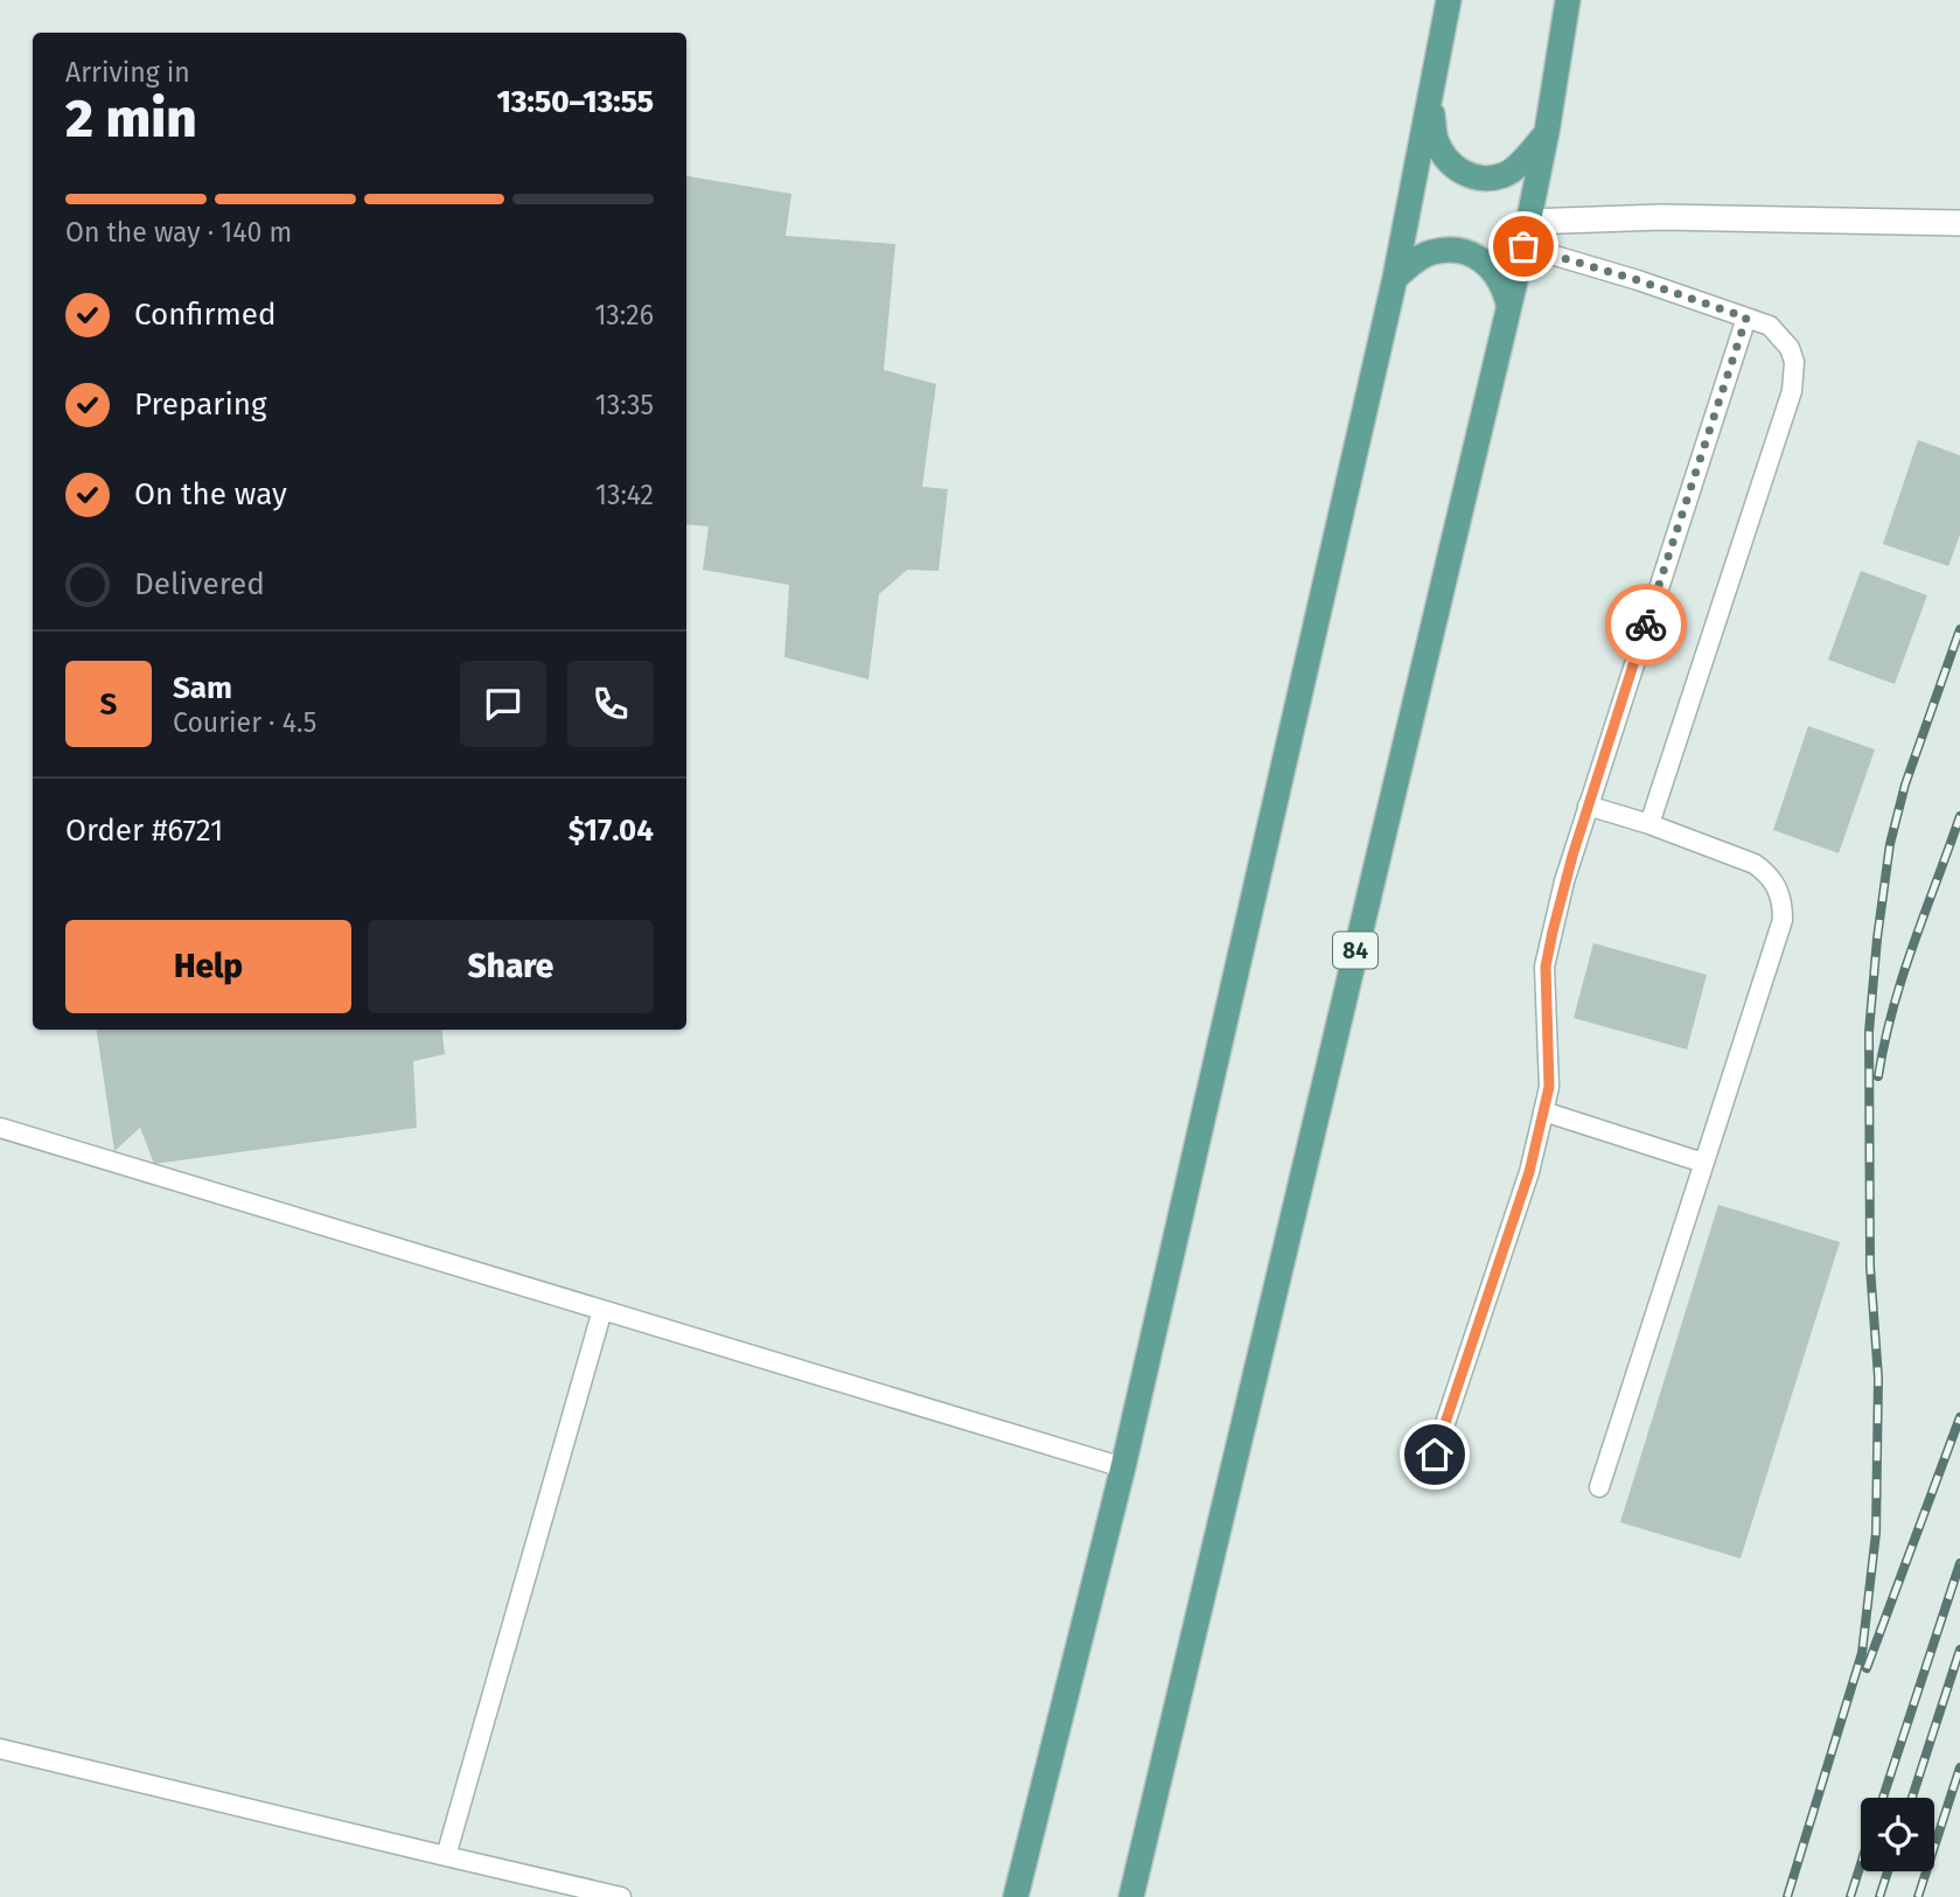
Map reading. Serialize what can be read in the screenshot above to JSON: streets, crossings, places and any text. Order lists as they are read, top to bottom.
{
  "streets": {
    "main road": ["84"]
  },
  "page": {
    "heading": ["2 min", "Arriving in", "13:50–13:55"],
    "panel": [
      "Sam",
      "Courier · 4.5",
      "Order #6721",
      "$17.04"
    ],
    "bar": "On the way · 140 m",
    "list": [
      ["Confirmed", "13:26"],
      ["Preparing", "13:35"],
      ["On the way", "13:42"],
      "Delivered"
    ],
    "round": "S",
    "buttons": ["Help", "Share"]
  }
}
